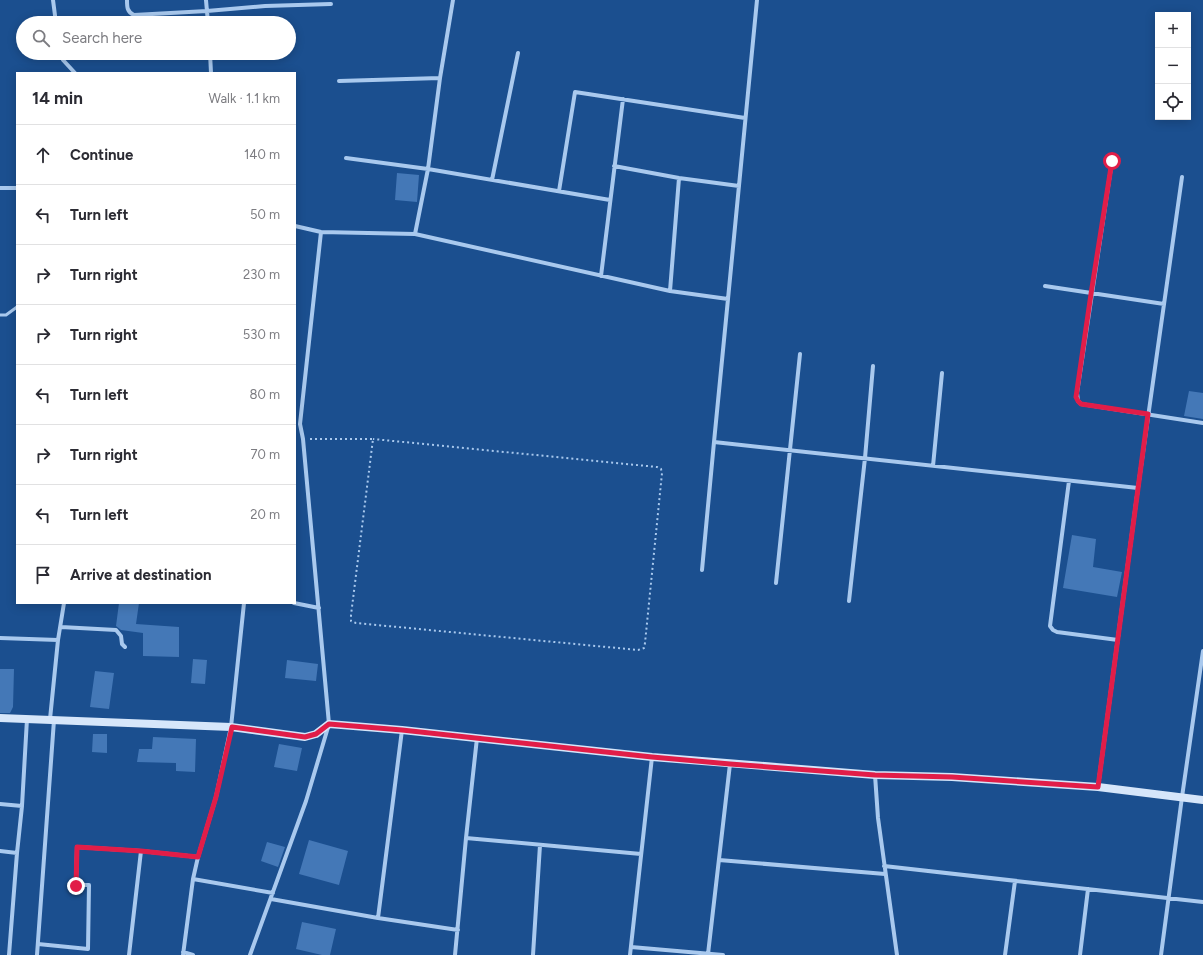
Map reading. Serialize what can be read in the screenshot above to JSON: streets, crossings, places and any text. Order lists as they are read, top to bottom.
{
  "page": {
    "map_buttons": ["+", "−"],
    "search": "Search here",
    "heading": ["14 min", "Walk · 1.1 km"],
    "list": [
      ["Continue", "140 m"],
      ["Turn left", "50 m"],
      ["Turn right", "230 m"],
      ["Turn right", "530 m"],
      ["Turn left", "80 m"],
      ["Turn right", "70 m"],
      ["Turn left", "20 m"],
      "Arrive at destination"
    ]
  }
}
